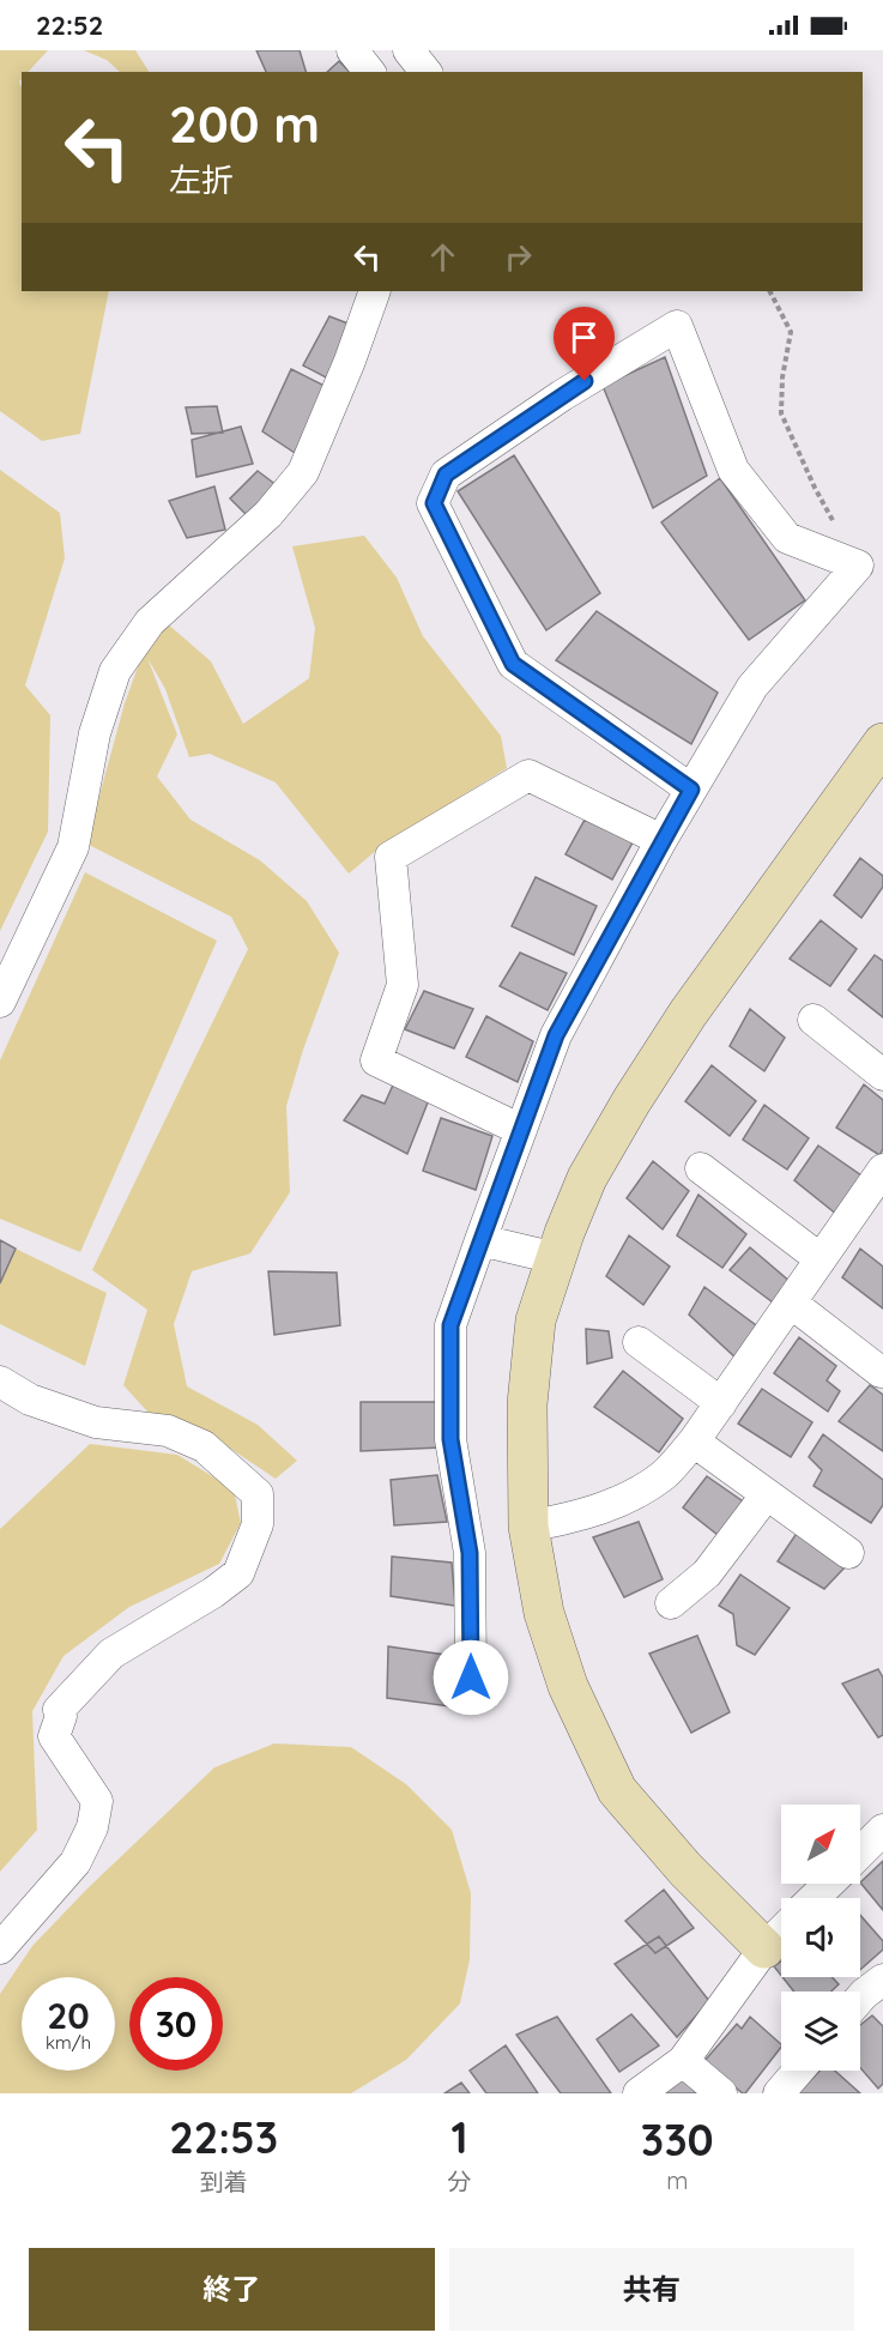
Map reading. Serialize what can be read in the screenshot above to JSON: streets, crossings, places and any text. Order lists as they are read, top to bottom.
{
  "north": "top right",
  "page": {
    "status": "22:52",
    "turn": ["200 m", "左折"],
    "speed": "20 km/h",
    "limit": "30",
    "eta": [
      "22:53",
      "到着",
      "1",
      "分",
      "330",
      "m"
    ],
    "buttons": ["終了", "共有"]
  }
}
